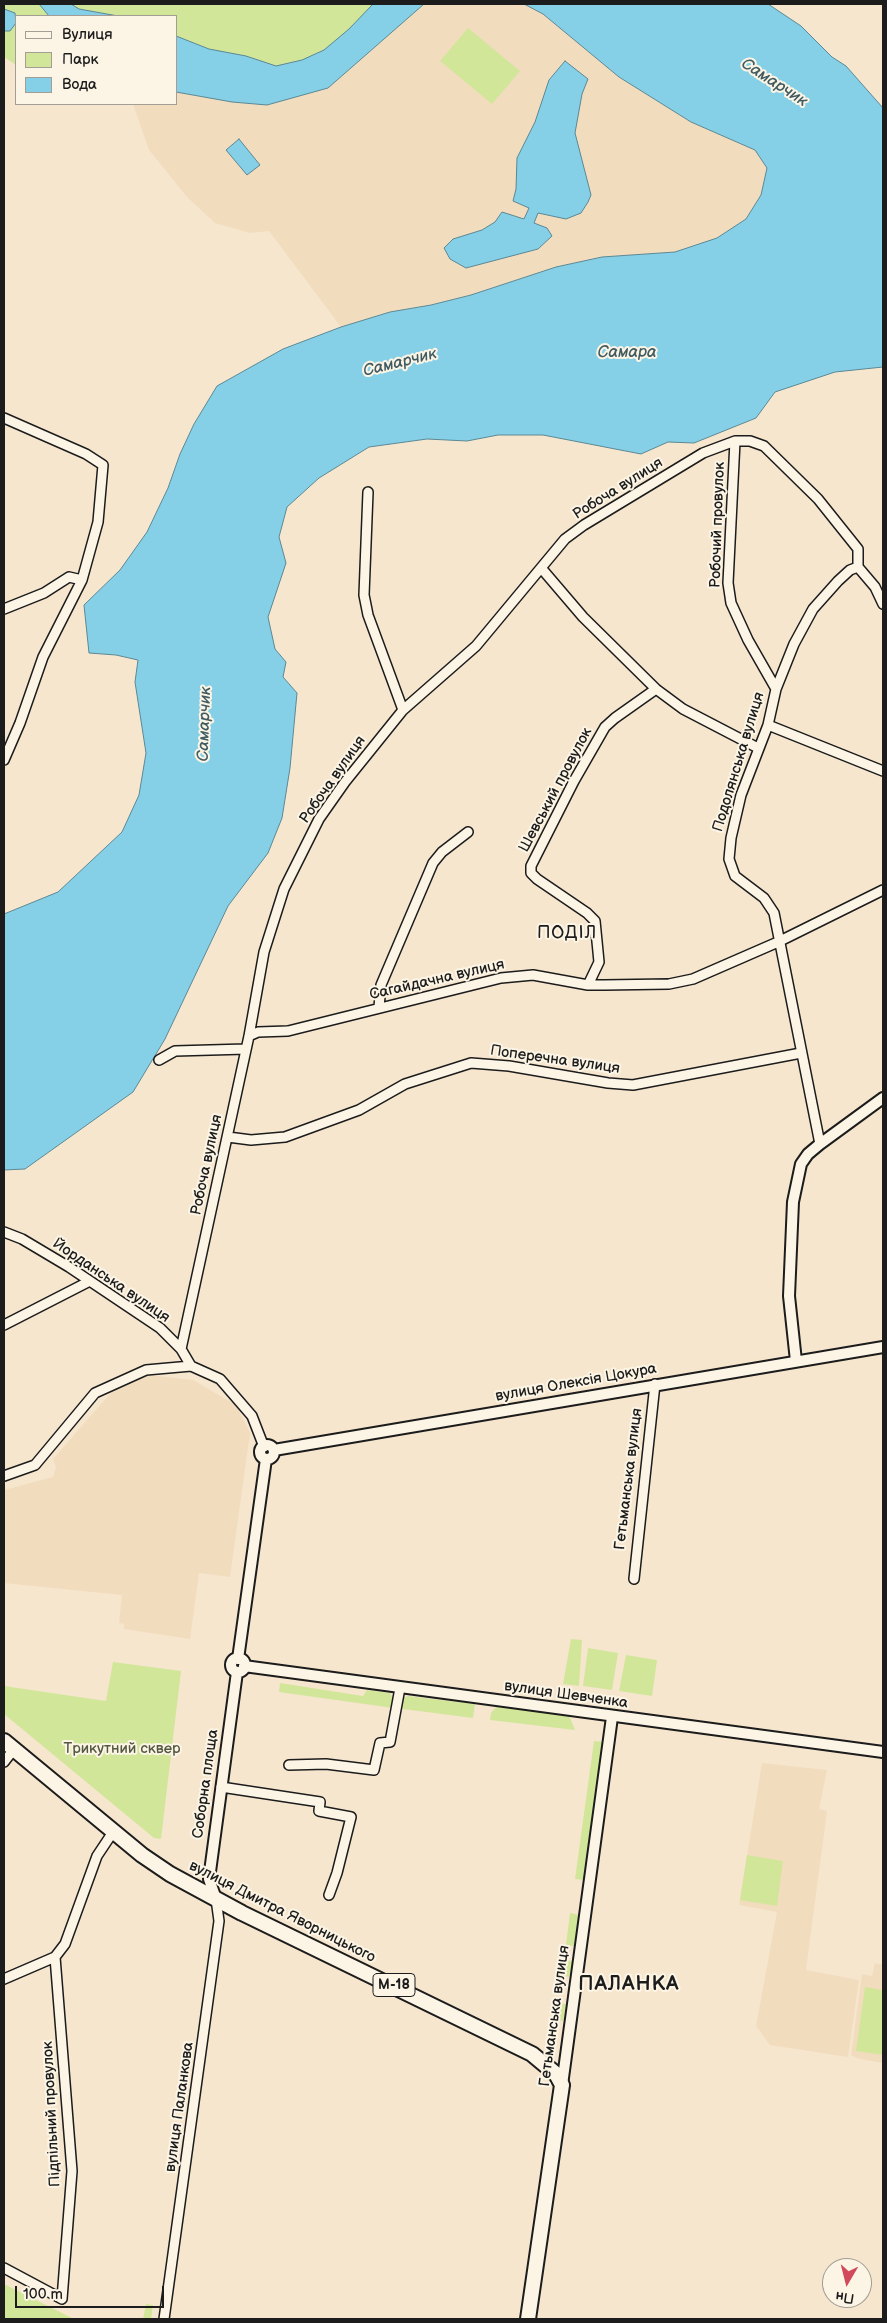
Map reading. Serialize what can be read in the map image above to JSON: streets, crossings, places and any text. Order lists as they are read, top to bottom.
{
  "streets": {
    "highway": ["Гетьманська вулиця", "вулиця Дмитра Яворницького", "М-18"],
    "street": [
      "Робоча вулиця",
      "Робочий провулок",
      "Подолянська вулиця",
      "Шевський провулок",
      "Сагайдачна вулиця",
      "Поперечна вулиця",
      "Йорданська вулиця",
      "вулиця Олексія Цокура",
      "вулиця Шевченка",
      "Соборна площа",
      "вулиця Паланкова",
      "Підпільний провулок"
    ]
  },
  "crossings": [
    ["Робоча вулиця", "Робочий провулок"],
    ["Робоча вулиця", "Сагайдачна вулиця"],
    ["Робоча вулиця", "Поперечна вулиця"],
    ["Робоча вулиця", "Йорданська вулиця"],
    ["Робочий провулок", "Подолянська вулиця"],
    ["Подолянська вулиця", "Сагайдачна вулиця"],
    ["Подолянська вулиця", "Поперечна вулиця"],
    ["Шевський провулок", "Сагайдачна вулиця"],
    ["вулиця Олексія Цокура", "Гетьманська вулиця"],
    ["вулиця Олексія Цокура", "Соборна площа"],
    ["Гетьманська вулиця", "вулиця Шевченка"],
    ["Гетьманська вулиця", "вулиця Дмитра Яворницького"],
    ["вулиця Шевченка", "Соборна площа"],
    ["Соборна площа", "вулиця Дмитра Яворницького"],
    ["Соборна площа", "вулиця Паланкова"],
    ["вулиця Дмитра Яворницького", "вулиця Паланкова"]
  ],
  "districts": ["ПОДІЛ", "ПАЛАНКА"],
  "water": ["Самарчик", "Самара"],
  "parks": ["Трикутний сквер"],
  "legend": ["Вулиця", "Парк", "Вода"],
  "scale_bar": "100 m",
  "north": "bottom"
}
